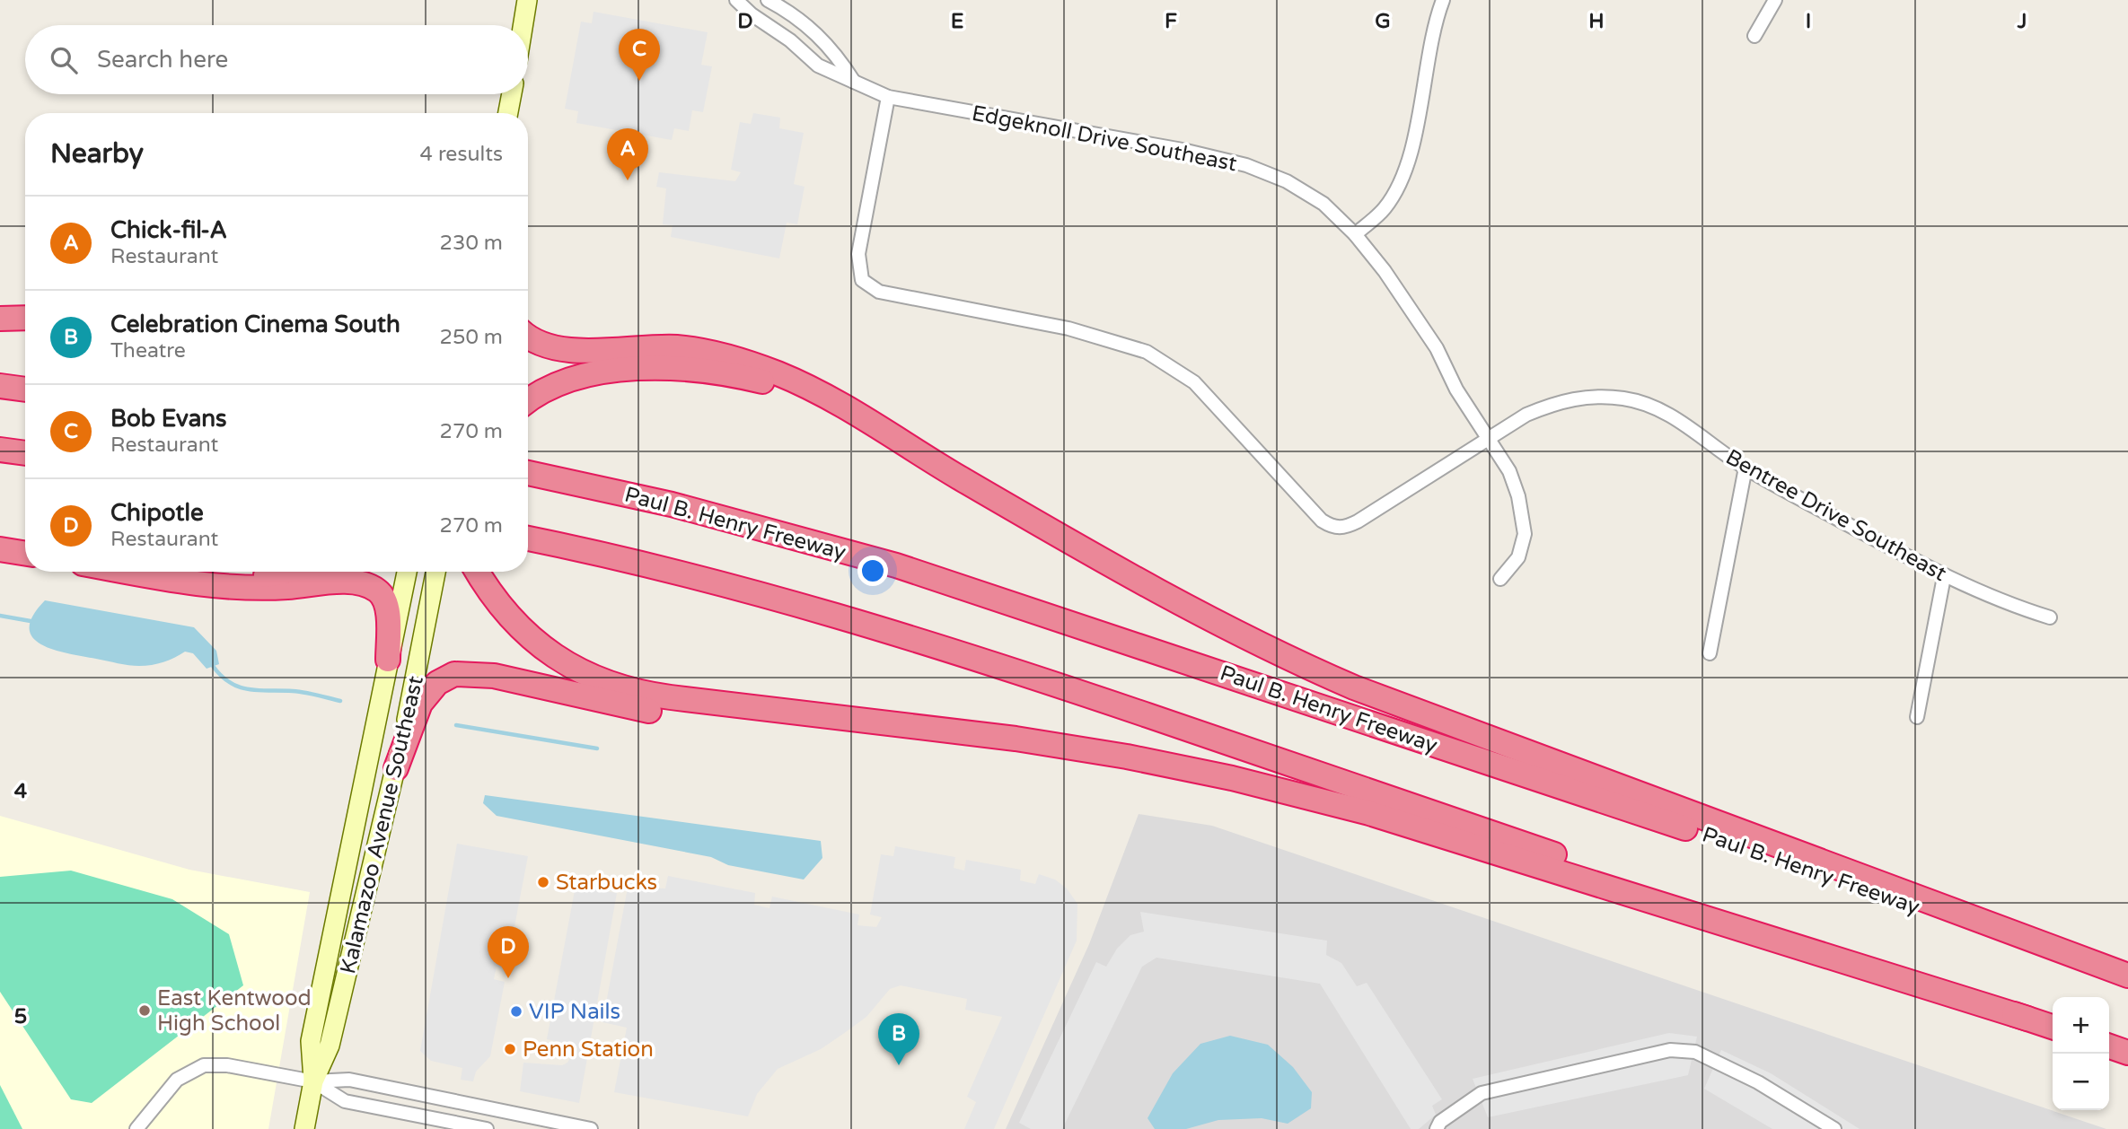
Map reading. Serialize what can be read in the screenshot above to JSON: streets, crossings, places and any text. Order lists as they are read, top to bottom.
{
  "streets": {
    "highway": ["Paul B. Henry Freeway"],
    "main road": ["Kalamazoo Avenue Southeast"],
    "street": ["Edgeknoll Drive Southeast", "Bentree Drive Southeast"]
  },
  "crossings": [
    ["Edgeknoll Drive Southeast", "Bentree Drive Southeast"]
  ],
  "places": [
    "Starbucks",
    "East Kentwood High School",
    "VIP Nails",
    "Penn Station"
  ],
  "page": {
    "search": "Search here",
    "pins": [
      "C",
      "A",
      "D",
      "B"
    ],
    "heading": ["Nearby", "4 results"],
    "list": [
      {
        "mark": "A",
        "name": "Chick-fil-A",
        "note": "Restaurant",
        "value": "230 m"
      },
      {
        "mark": "B",
        "name": "Celebration Cinema South",
        "note": "Theatre",
        "value": "250 m"
      },
      {
        "mark": "C",
        "name": "Bob Evans",
        "note": "Restaurant",
        "value": "270 m"
      },
      {
        "mark": "D",
        "name": "Chipotle",
        "note": "Restaurant",
        "value": "270 m"
      }
    ],
    "map_buttons": ["+", "−"]
  },
  "grid": {
    "columns": [
      "D",
      "E",
      "F",
      "G",
      "H",
      "I",
      "J"
    ],
    "rows": ["4", "5"]
  }
}
